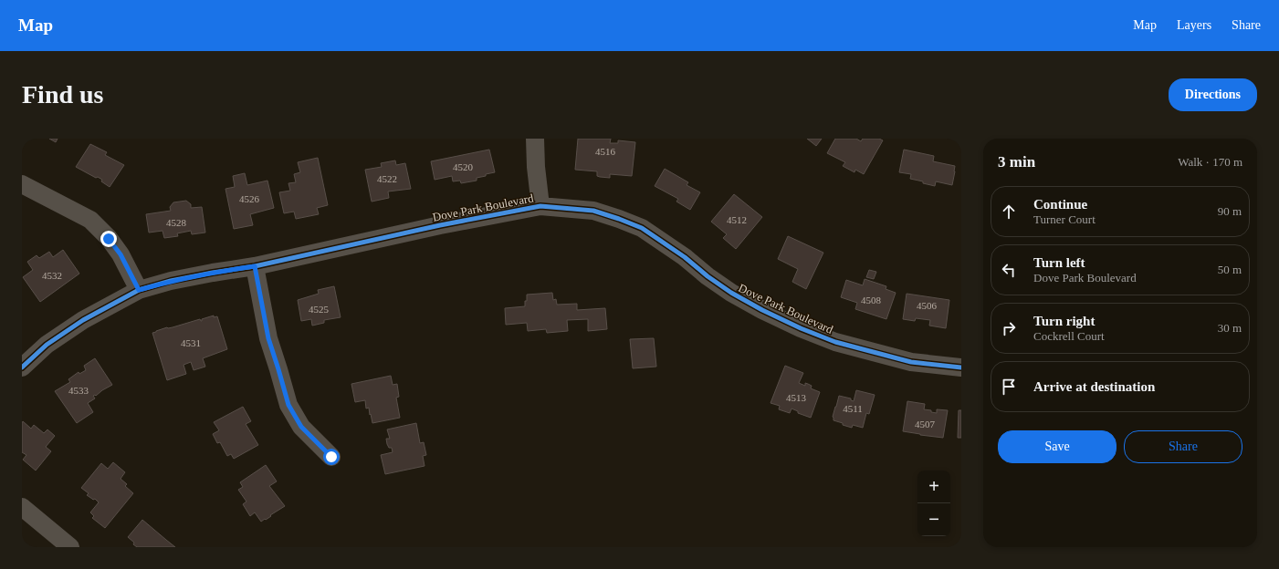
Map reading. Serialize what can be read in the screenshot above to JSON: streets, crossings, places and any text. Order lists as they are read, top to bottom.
{
  "streets": {
    "street": ["Dove Park Boulevard"]
  },
  "house_numbers": [
    "4516",
    "4520",
    "4522",
    "4526",
    "4512",
    "4528",
    "4532",
    "4508",
    "4506",
    "4525",
    "4531",
    "4533",
    "4513",
    "4511",
    "4507"
  ],
  "page": {
    "header": "Map",
    "nav": ["Map", "Layers", "Share"],
    "buttons": [
      "Directions",
      ["Save", "Share"]
    ],
    "title": "Find us",
    "heading": ["3 min", "Walk · 170 m"],
    "list": [
      ["Continue", "Turner Court", "90 m"],
      ["Turn left", "Dove Park Boulevard", "50 m"],
      ["Turn right", "Cockrell Court", "30 m"],
      "Arrive at destination"
    ],
    "map_buttons": ["+", "−"]
  }
}
